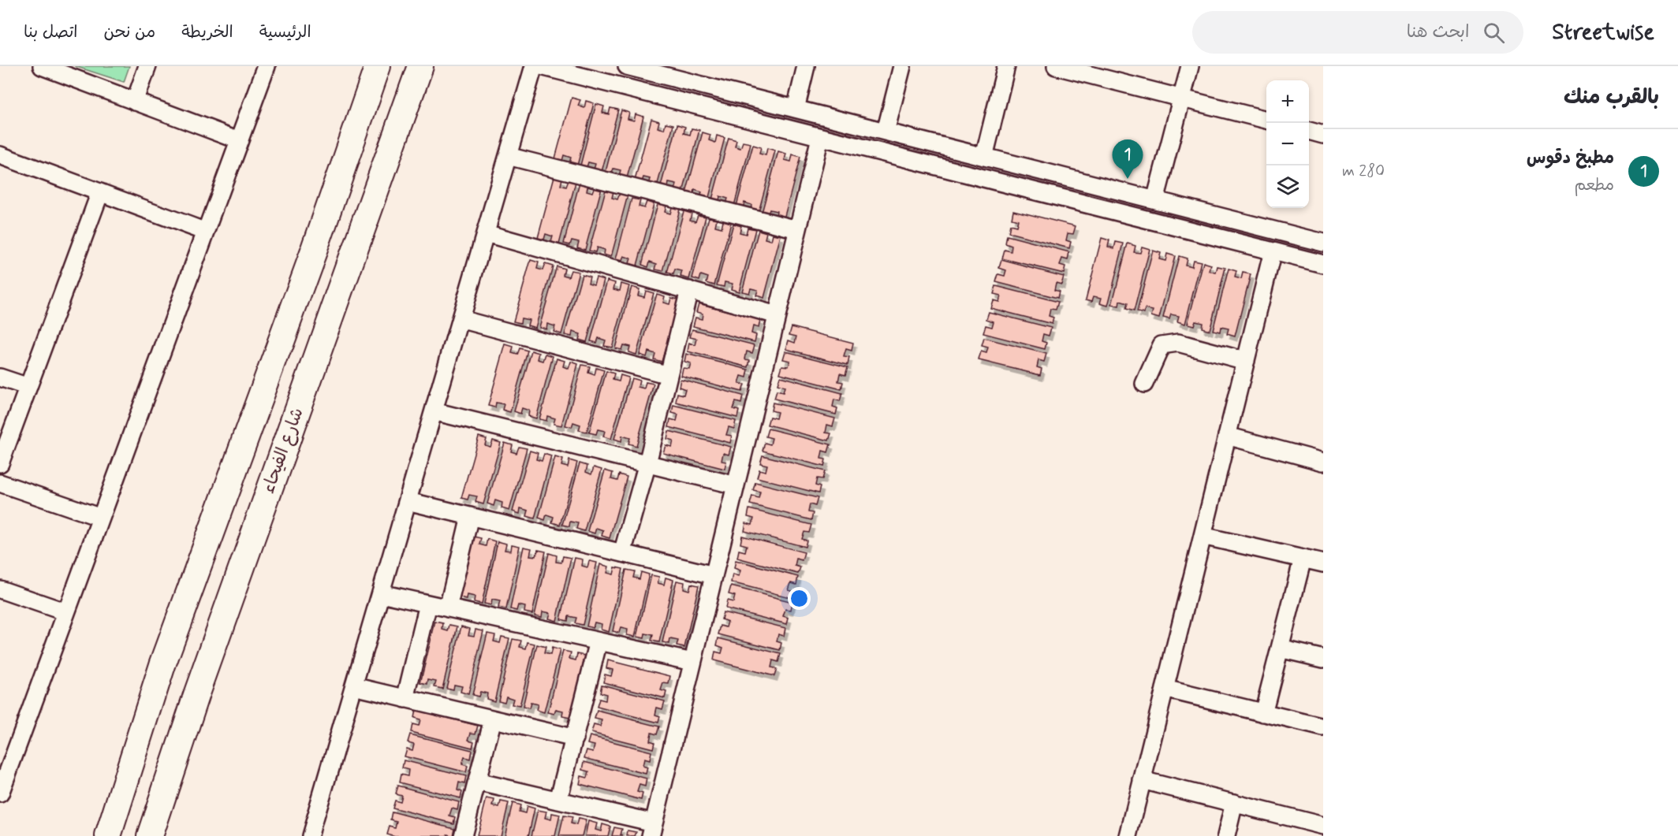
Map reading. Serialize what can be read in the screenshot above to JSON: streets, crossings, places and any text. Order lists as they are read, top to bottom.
{
  "streets": {
    "highway": ["شارع الفيحاء"]
  },
  "page": {
    "header": "Streetwise",
    "search": "ابحث هنا",
    "nav": [
      "الرئيسية",
      "الخريطة",
      "من نحن",
      "اتصل بنا"
    ],
    "heading": "بالقرب منك",
    "map_buttons": ["+", "−"],
    "list": [
      {
        "mark": "1",
        "name": "مطبخ دقوس",
        "note": "مطعم",
        "value": "280 m"
      }
    ],
    "pins": "1"
  }
}
